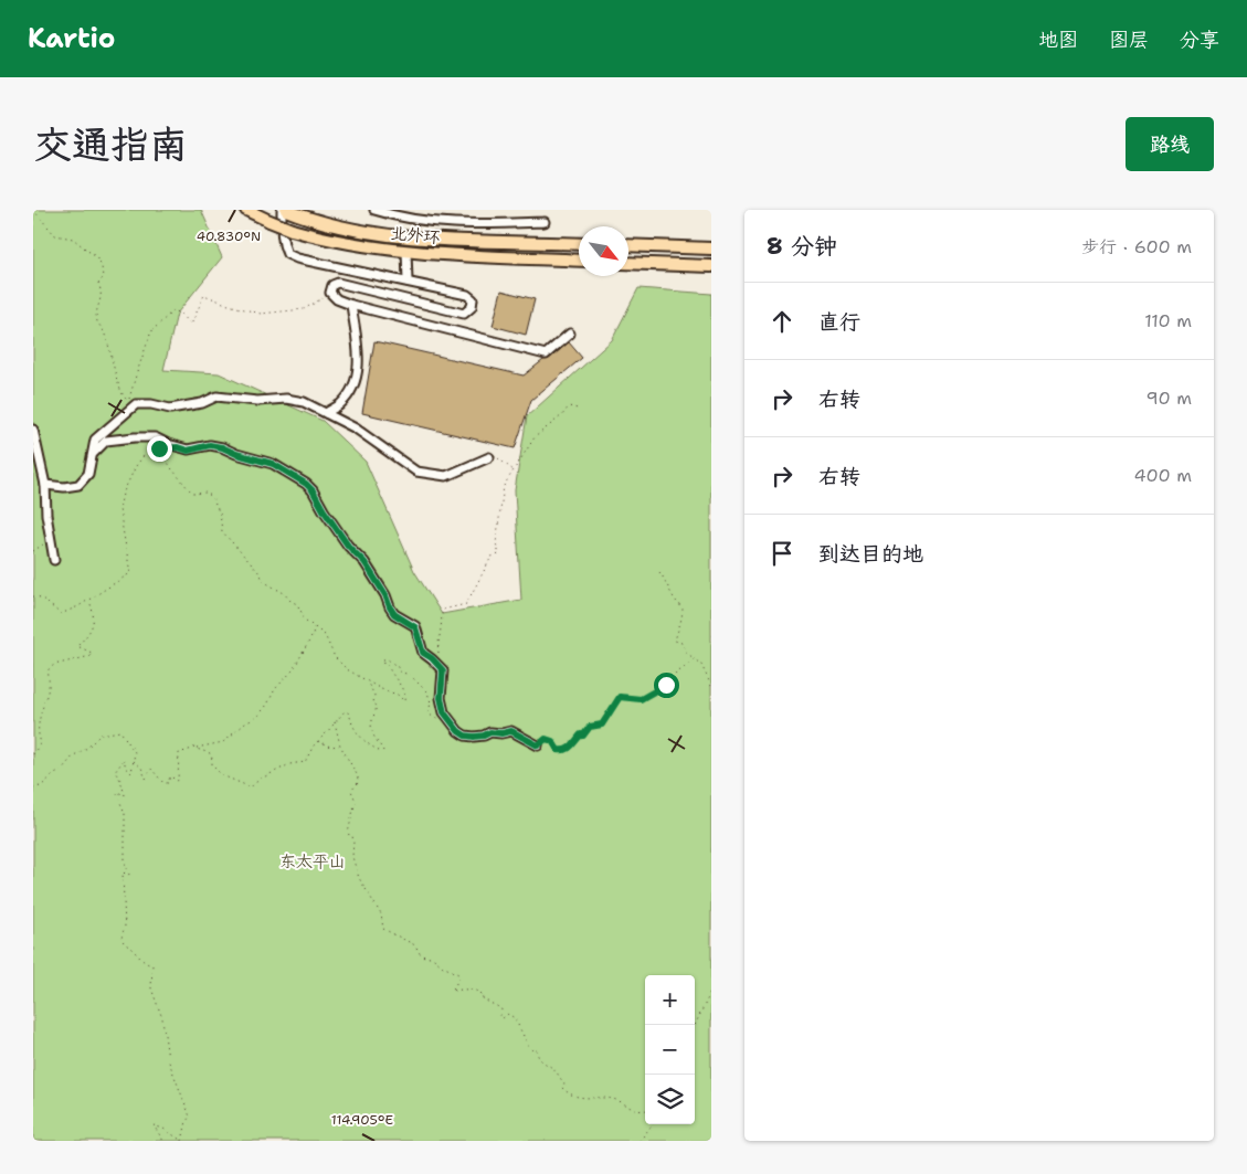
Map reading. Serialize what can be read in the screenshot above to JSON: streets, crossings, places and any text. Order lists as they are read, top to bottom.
{
  "streets": {
    "highway": ["北外环"]
  },
  "parks": ["东太平山"],
  "north": "bottom right",
  "page": {
    "header": "Kartio",
    "nav": ["地图", "图层", "分享"],
    "buttons": "路线",
    "title": "交通指南",
    "heading": ["8 分钟", "步行 · 600 m"],
    "list": [
      ["直行", "110 m"],
      ["右转", "90 m"],
      ["右转", "400 m"],
      "到达目的地"
    ],
    "map_buttons": ["+", "−"]
  },
  "coordinates": ["40.830°N", "114.905°E"]
}
